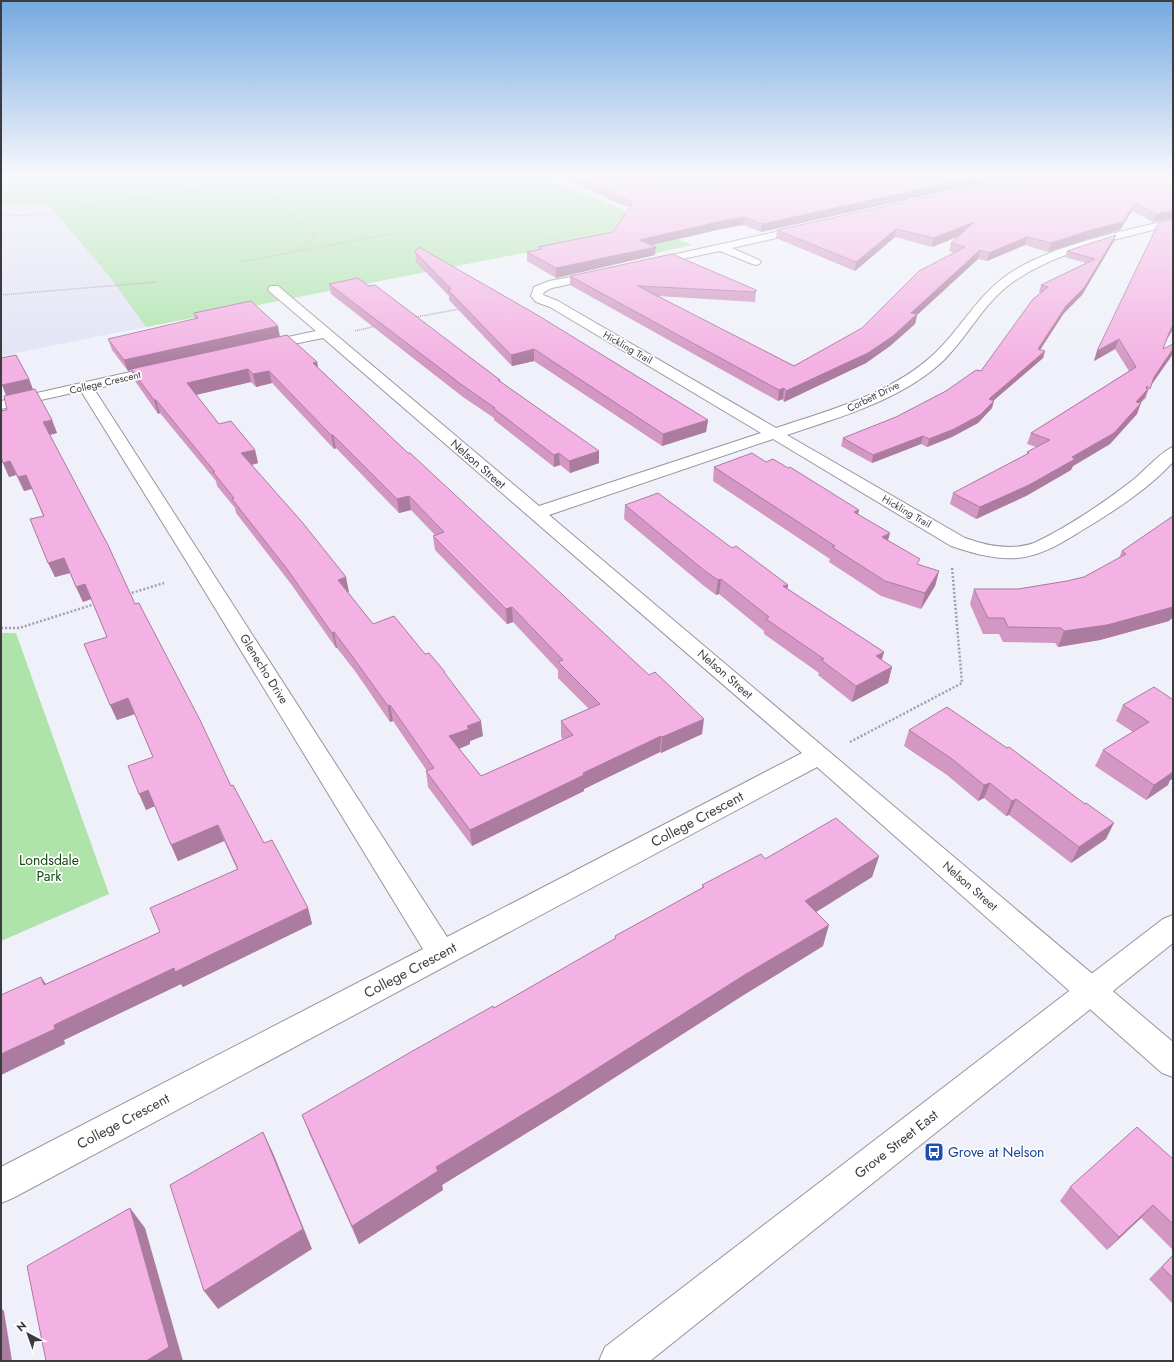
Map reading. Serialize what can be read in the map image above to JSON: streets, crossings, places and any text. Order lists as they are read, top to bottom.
{
  "streets": {
    "street": [
      "Hickling Trail",
      "College Crescent",
      "Corbett Drive",
      "Nelson Street",
      "Glenecho Drive",
      "Grove Street East"
    ]
  },
  "crossings": [
    ["Hickling Trail", "Corbett Drive"],
    ["College Crescent", "Nelson Street"],
    ["College Crescent", "Glenecho Drive"],
    ["Corbett Drive", "Nelson Street"],
    ["Nelson Street", "Grove Street East"]
  ],
  "parks": ["Londsdale Park"],
  "places": {
    "bus stop": ["Grove at Nelson"]
  },
  "north": "top left"
}
